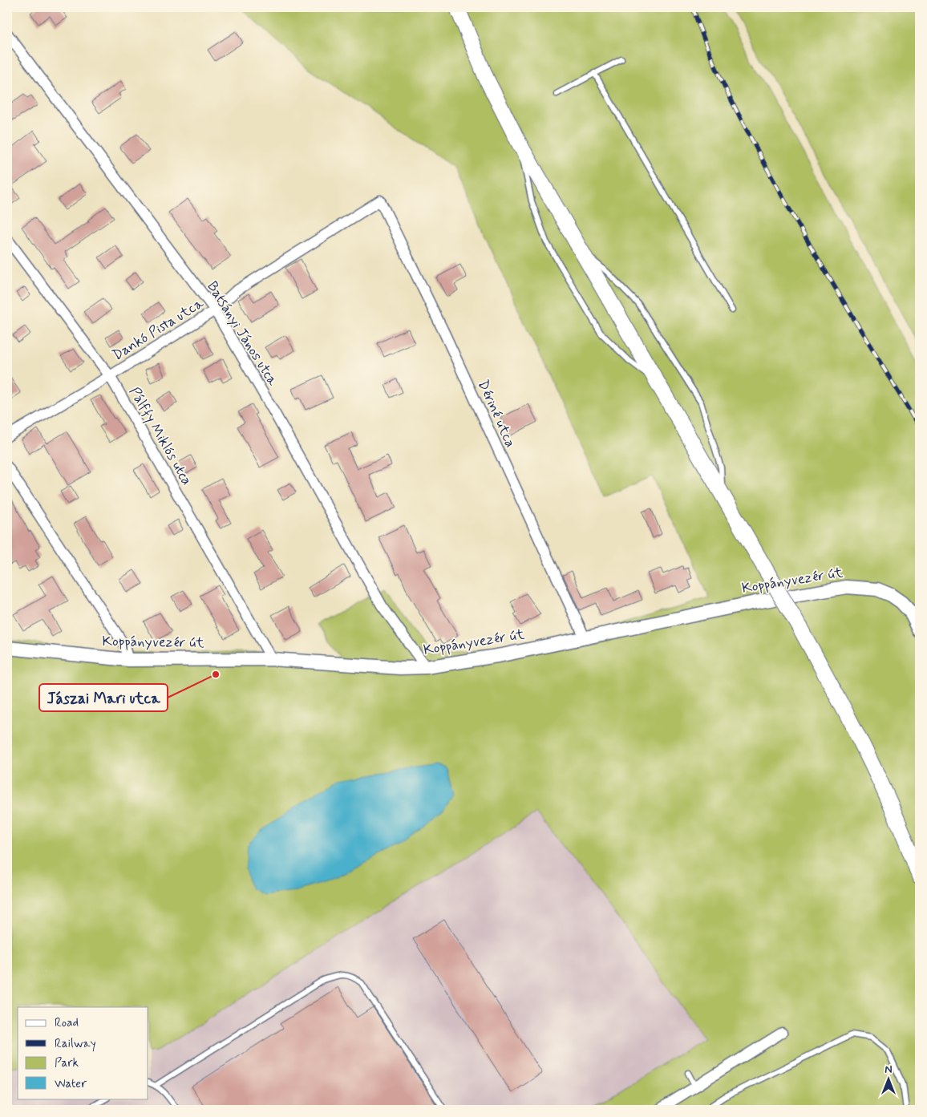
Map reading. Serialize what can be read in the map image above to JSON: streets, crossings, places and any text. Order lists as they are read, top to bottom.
{
  "streets": {
    "street": [
      "Dankó Pista utca",
      "Batsányi János utca",
      "Dériné utca",
      "Pálffy Miklós utca",
      "Koppányvezér út"
    ]
  },
  "crossings": [
    ["Dankó Pista utca", "Batsányi János utca"],
    ["Dankó Pista utca", "Dériné utca"],
    ["Dankó Pista utca", "Pálffy Miklós utca"],
    ["Batsányi János utca", "Koppányvezér út"],
    ["Dériné utca", "Koppányvezér út"],
    ["Pálffy Miklós utca", "Koppányvezér út"]
  ],
  "places": ["Jászai Mari utca"],
  "legend": [
    "Road",
    "Railway",
    "Park",
    "Water"
  ],
  "north": "top"
}
